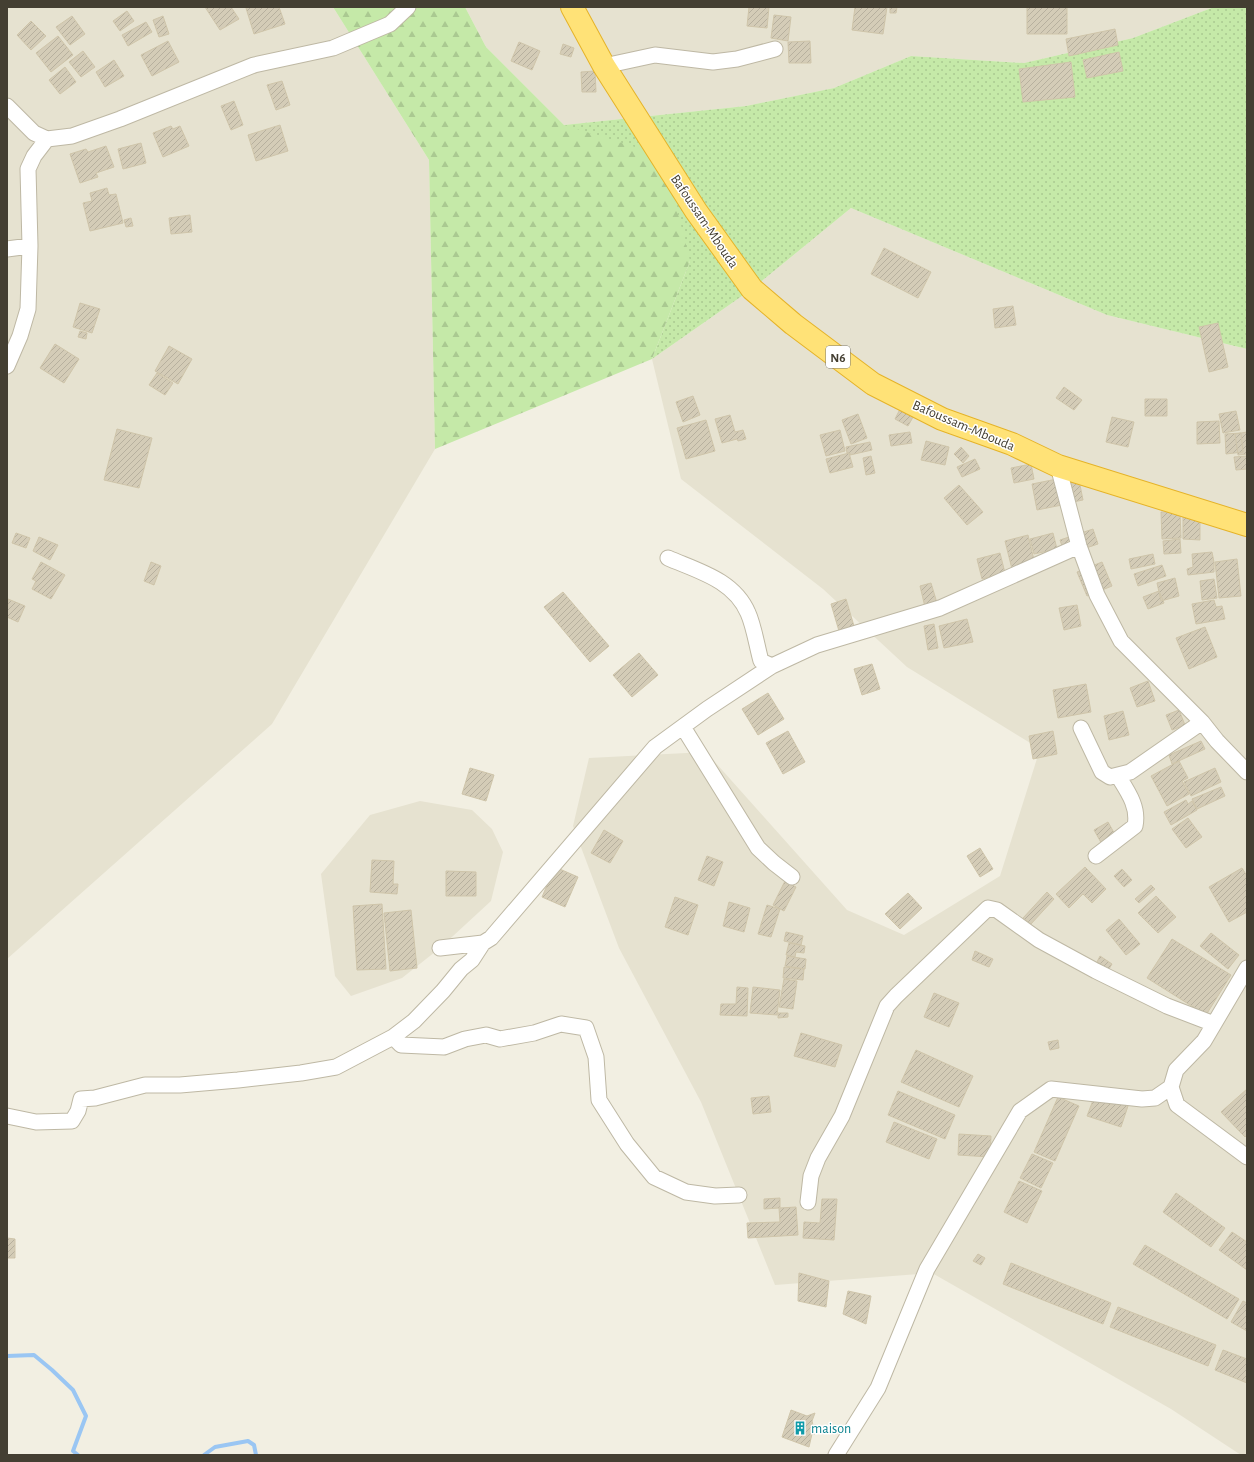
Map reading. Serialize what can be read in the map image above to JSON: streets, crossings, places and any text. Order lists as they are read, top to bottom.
{
  "streets": {
    "highway": ["Bafoussam-Mbouda", "N6"]
  },
  "places": {
    "building": ["maison"]
  }
}
